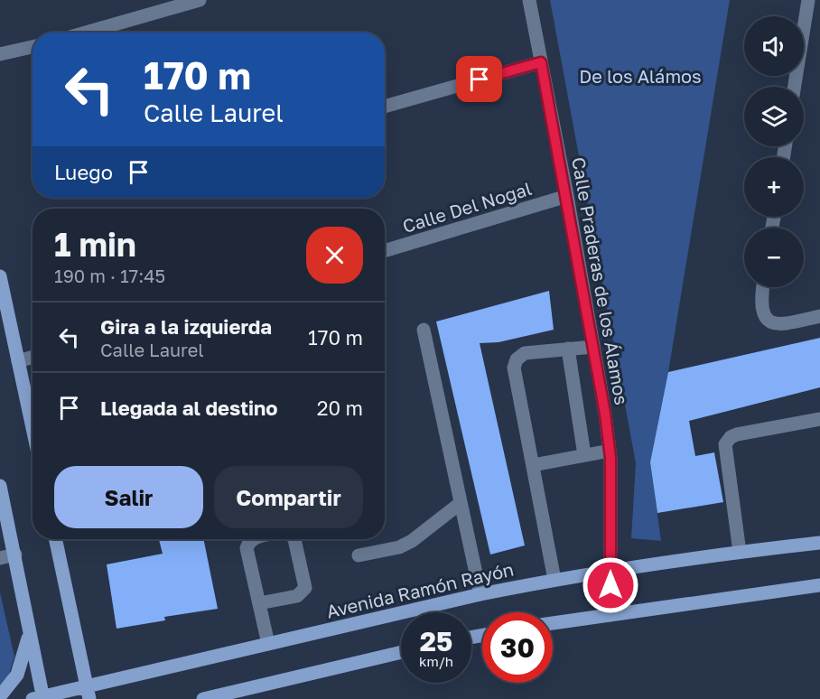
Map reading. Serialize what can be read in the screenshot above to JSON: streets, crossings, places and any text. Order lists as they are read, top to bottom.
{
  "streets": {
    "main road": ["Avenida Ramón Rayón"],
    "street": ["Calle Del Nogal", "Calle Praderas de los Álamos"]
  },
  "crossings": [
    ["Calle Del Nogal", "Calle Praderas de los Álamos"],
    ["Calle Praderas de los Álamos", "Avenida Ramón Rayón"]
  ],
  "parks": ["De los Alámos"],
  "page": {
    "map_buttons": ["+", "−"],
    "turn": ["170 m", "Calle Laurel"],
    "then": "Luego",
    "heading": ["1 min", "190 m · 17:45"],
    "list": [
      {
        "name": "Gira a la izquierda",
        "note": "Calle Laurel",
        "value": "170 m"
      },
      {
        "name": "Llegada al destino",
        "value": "20 m"
      }
    ],
    "buttons": ["Salir", "Compartir"],
    "speed": "25 km/h",
    "limit": "30"
  }
}
